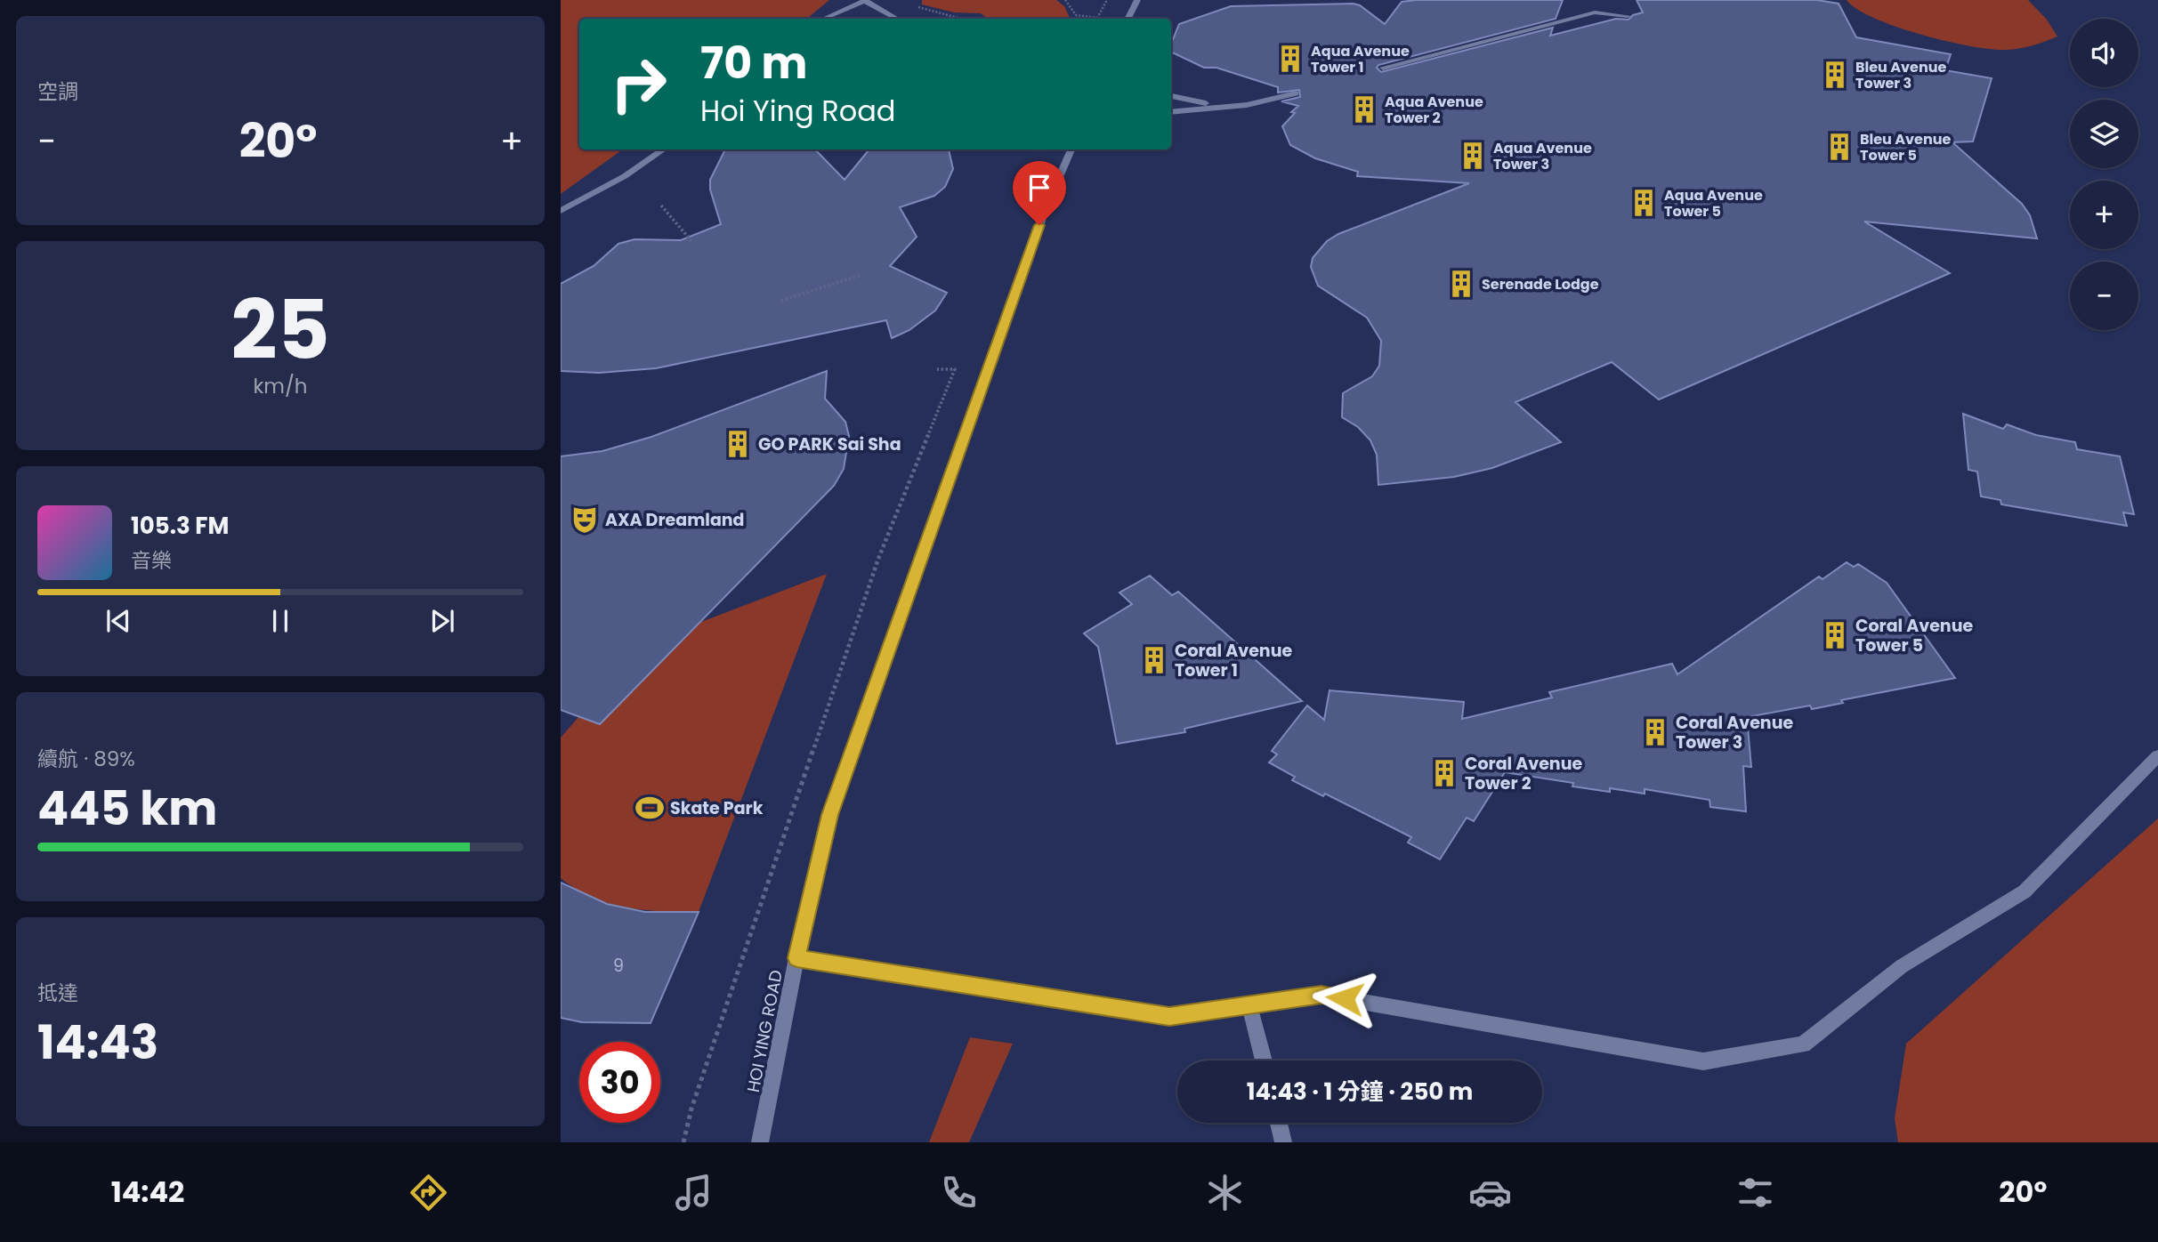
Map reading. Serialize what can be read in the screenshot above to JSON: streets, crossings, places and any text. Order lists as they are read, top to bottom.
{
  "streets": {
    "street": ["HOI YING ROAD"]
  },
  "places": {
    "building": [
      "Aqua Avenue Tower 1",
      "Bleu Avenue Tower 3",
      "Aqua Avenue Tower 2",
      "Bleu Avenue Tower 5",
      "Aqua Avenue Tower 3",
      "Aqua Avenue Tower 5",
      "Serenade Lodge",
      "GO PARK Sai Sha",
      "Coral Avenue Tower 5",
      "Coral Avenue Tower 1",
      "Coral Avenue Tower 3",
      "Coral Avenue Tower 2"
    ],
    "theatre": ["AXA Dreamland"],
    "sports": ["Skate Park"]
  },
  "house_numbers": ["9"],
  "page": {
    "tile": [
      "空調",
      ["25", "km/h"],
      ["續航 · 89%", "445 km"],
      ["抵達", "14:43"]
    ],
    "map_buttons": ["+", "−"],
    "turn": ["70 m", "Hoi Ying Road"],
    "heat": ["−", "20°", "+"],
    "song": ["105.3 FM", "音樂"],
    "limit": "30",
    "trip": "14:43 · 1 分鐘 · 250 m",
    "tabs": ["14:42", "20°"]
  }
}
